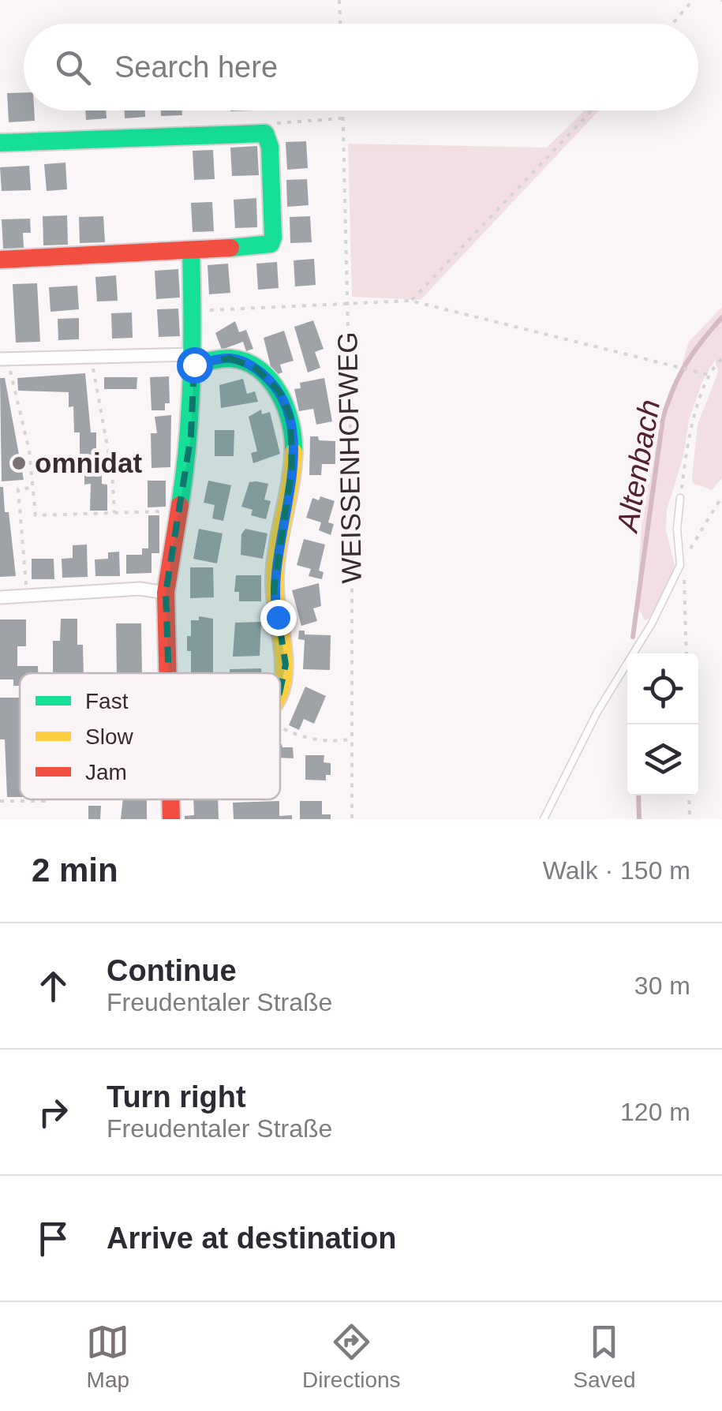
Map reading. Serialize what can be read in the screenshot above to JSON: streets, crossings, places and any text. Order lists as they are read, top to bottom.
{
  "streets": {
    "path": ["WEISSENHOFWEG"]
  },
  "water": ["Altenbach"],
  "places": ["omnidat"],
  "legend": ["Fast", "Slow", "Jam"],
  "page": {
    "search": "Search here",
    "heading": ["2 min", "Walk · 150 m"],
    "list": [
      ["Continue", "Freudentaler Straße", "30 m"],
      ["Turn right", "Freudentaler Straße", "120 m"],
      "Arrive at destination"
    ],
    "nav": ["Map", "Directions", "Saved"]
  }
}
